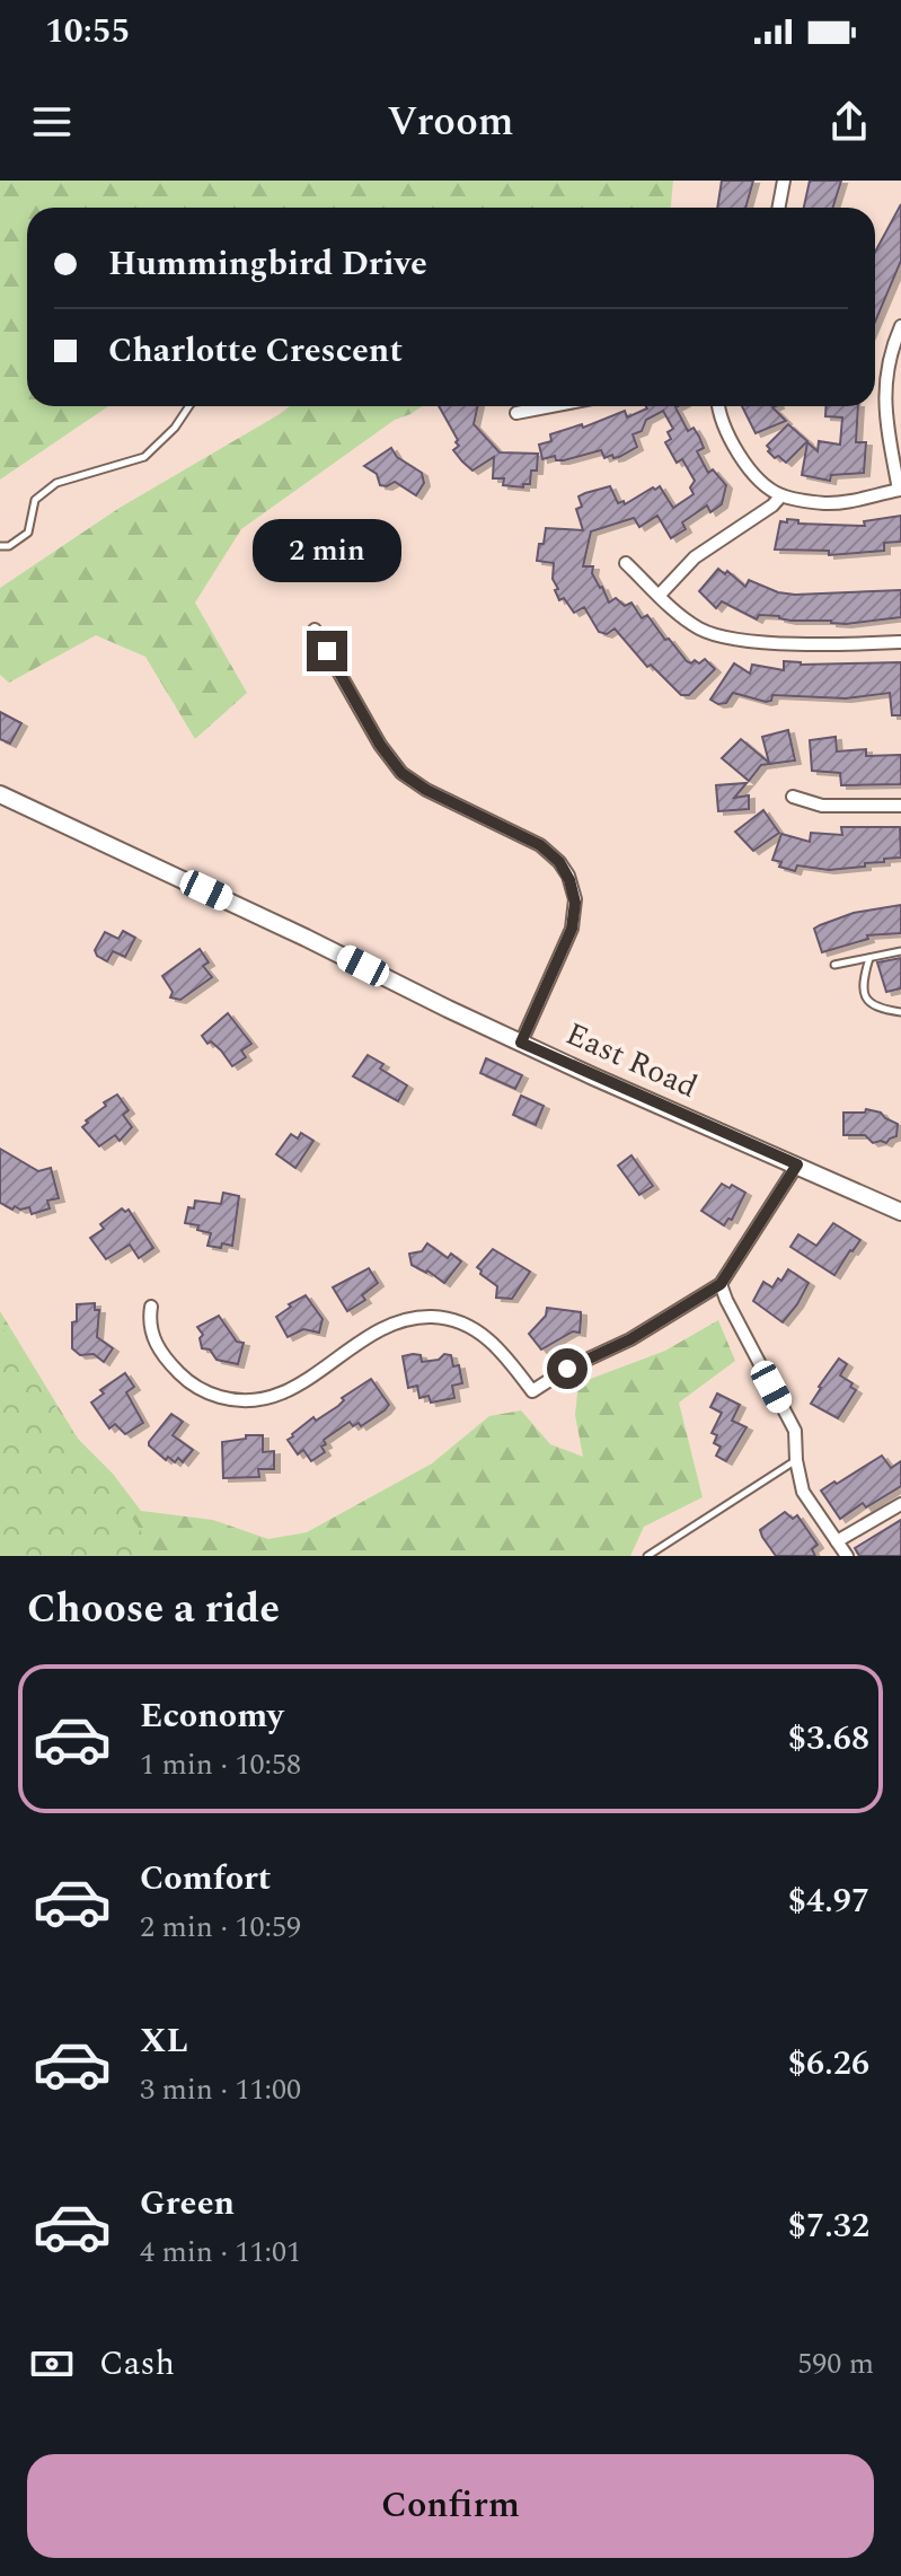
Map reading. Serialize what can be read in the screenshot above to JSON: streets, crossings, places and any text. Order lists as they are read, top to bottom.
{
  "streets": {
    "main road": ["East Road"]
  },
  "page": {
    "status": "10:55",
    "header": "Vroom",
    "banner": ["Hummingbird Drive", "Charlotte Crescent"],
    "bubble": "2 min",
    "heading": "Choose a ride",
    "list": [
      {
        "name": "Economy",
        "note": "1 min · 10:58",
        "value": "$3.68"
      },
      {
        "name": "Comfort",
        "note": "2 min · 10:59",
        "value": "$4.97"
      },
      {
        "name": "XL",
        "note": "3 min · 11:00",
        "value": "$6.26"
      },
      {
        "name": "Green",
        "note": "4 min · 11:01",
        "value": "$7.32"
      }
    ],
    "pay": ["Cash", "590 m"],
    "buttons": "Confirm"
  }
}
